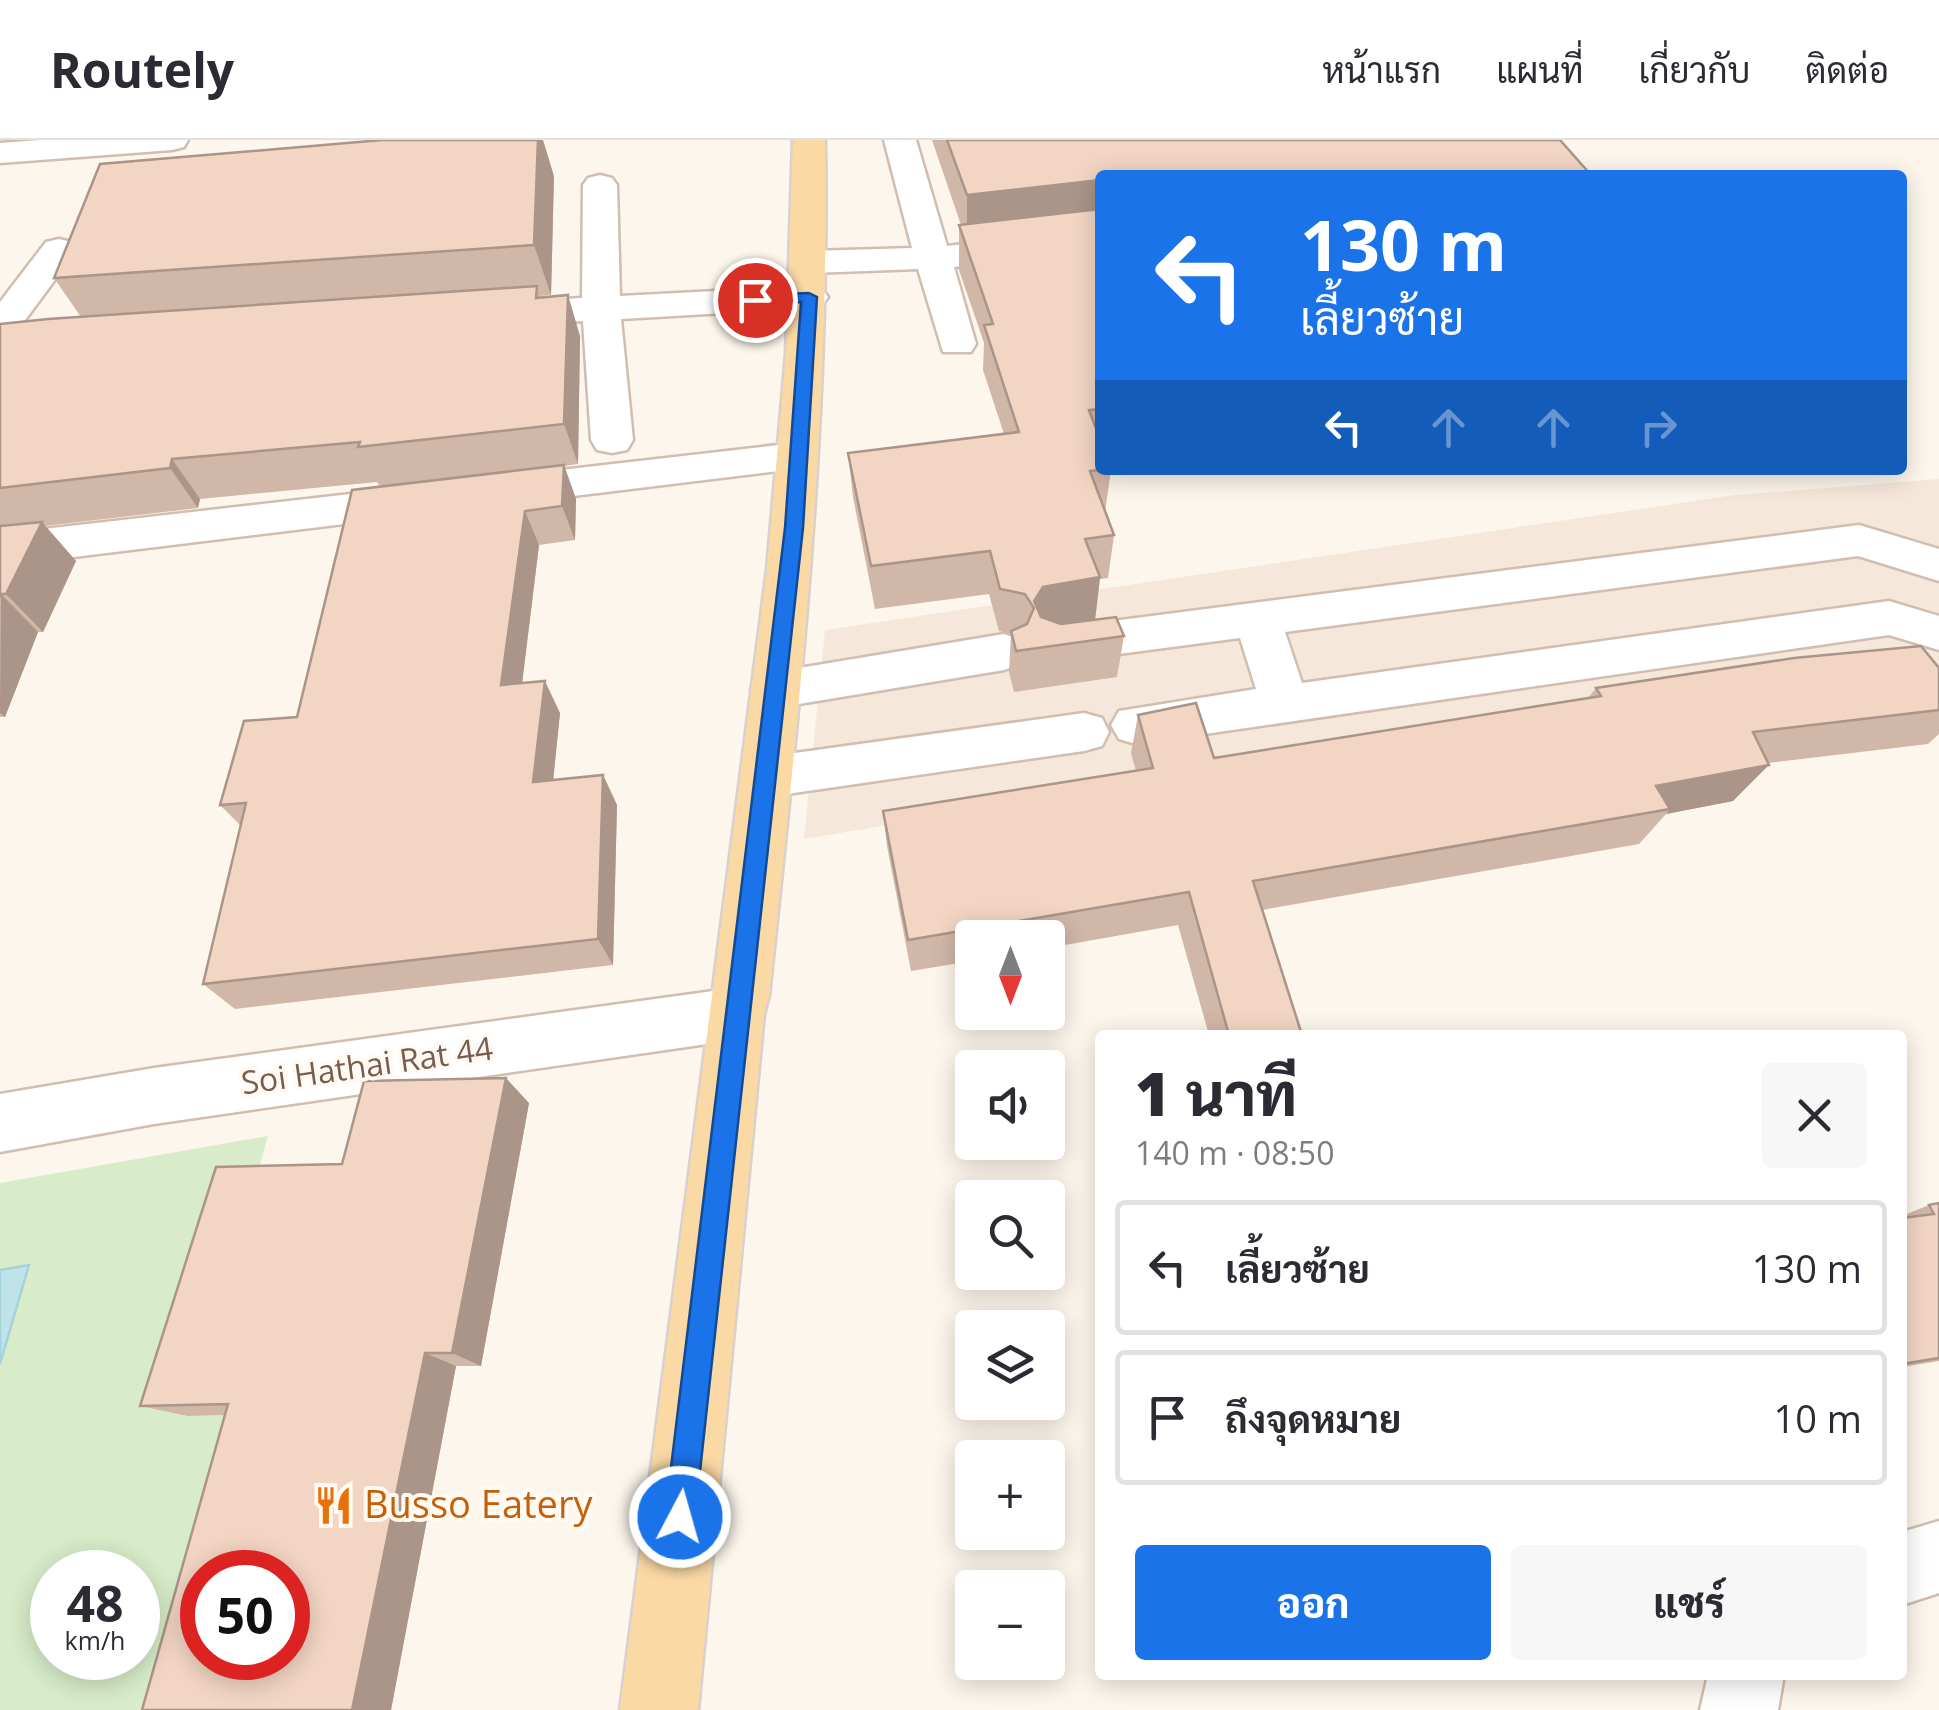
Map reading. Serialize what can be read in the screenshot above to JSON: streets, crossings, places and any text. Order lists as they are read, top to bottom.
{
  "streets": {
    "street": ["Soi Hathai Rat 44"]
  },
  "places": {
    "restaurant": ["Busso Eatery"]
  },
  "north": "bottom",
  "page": {
    "header": "Routely",
    "nav": [
      "หน้าแรก",
      "แผนที่",
      "เกี่ยวกับ",
      "ติดต่อ"
    ],
    "turn": ["130 m", "เลี้ยวซ้าย"],
    "map_buttons": ["+", "−"],
    "heading": ["1 นาที", "140 m · 08:50"],
    "list": [
      {
        "name": "เลี้ยวซ้าย",
        "value": "130 m"
      },
      {
        "name": "ถึงจุดหมาย",
        "value": "10 m"
      }
    ],
    "buttons": ["ออก", "แชร์"],
    "speed": "48 km/h",
    "limit": "50"
  }
}
